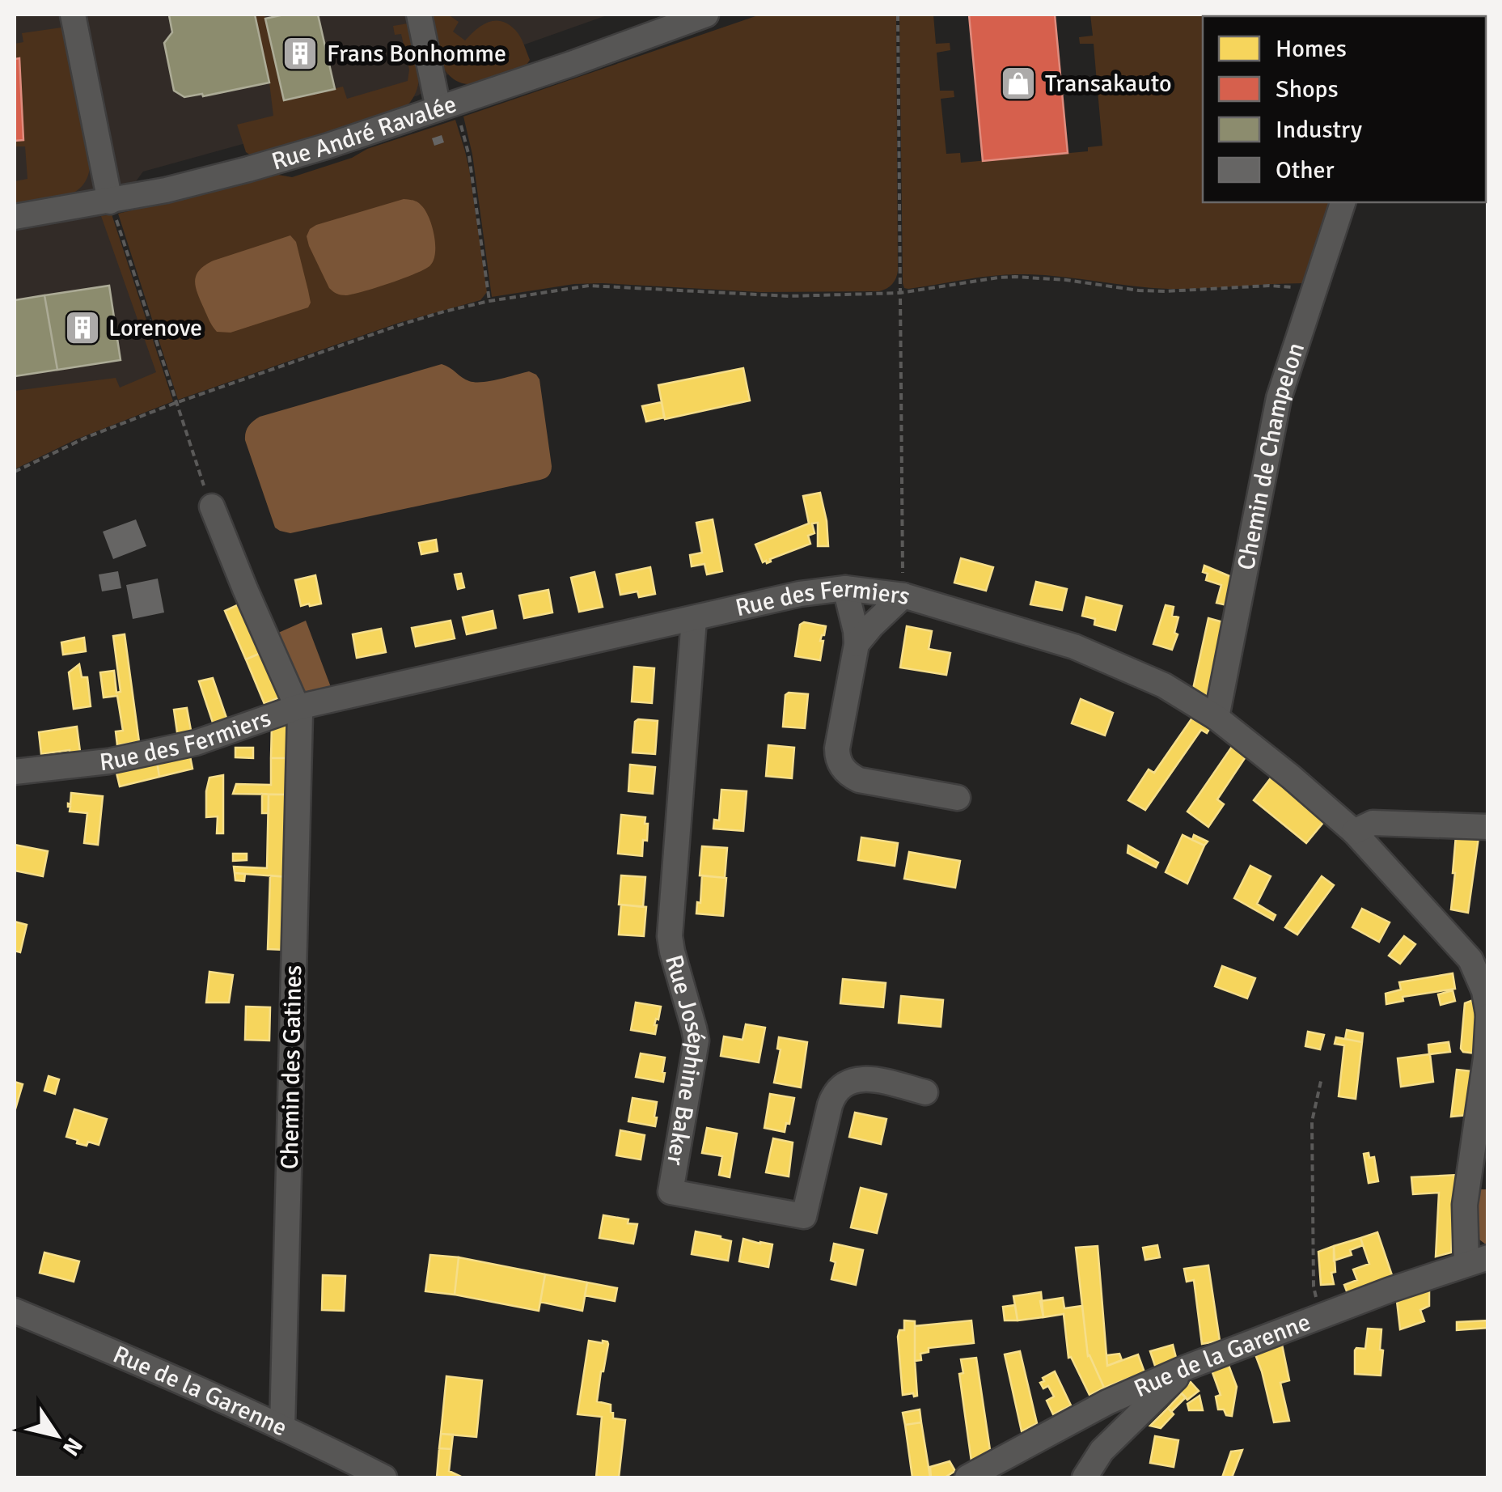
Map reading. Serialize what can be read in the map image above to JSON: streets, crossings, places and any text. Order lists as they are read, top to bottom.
{
  "streets": {
    "street": [
      "Rue André Ravalée",
      "Chemin de Champelon",
      "Rue des Fermiers",
      "Rue Joséphine Baker",
      "Chemin des Gatines",
      "Rue de la Garenne"
    ]
  },
  "crossings": [
    ["Chemin de Champelon", "Rue des Fermiers"],
    ["Rue des Fermiers", "Rue Joséphine Baker"],
    ["Rue des Fermiers", "Chemin des Gatines"],
    ["Rue des Fermiers", "Rue de la Garenne"],
    ["Chemin des Gatines", "Rue de la Garenne"]
  ],
  "places": {
    "building": ["Frans Bonhomme", "Lorenove"],
    "shop": ["Transakauto"]
  },
  "legend": [
    "Homes",
    "Shops",
    "Industry",
    "Other"
  ],
  "north": "bottom right"
}
